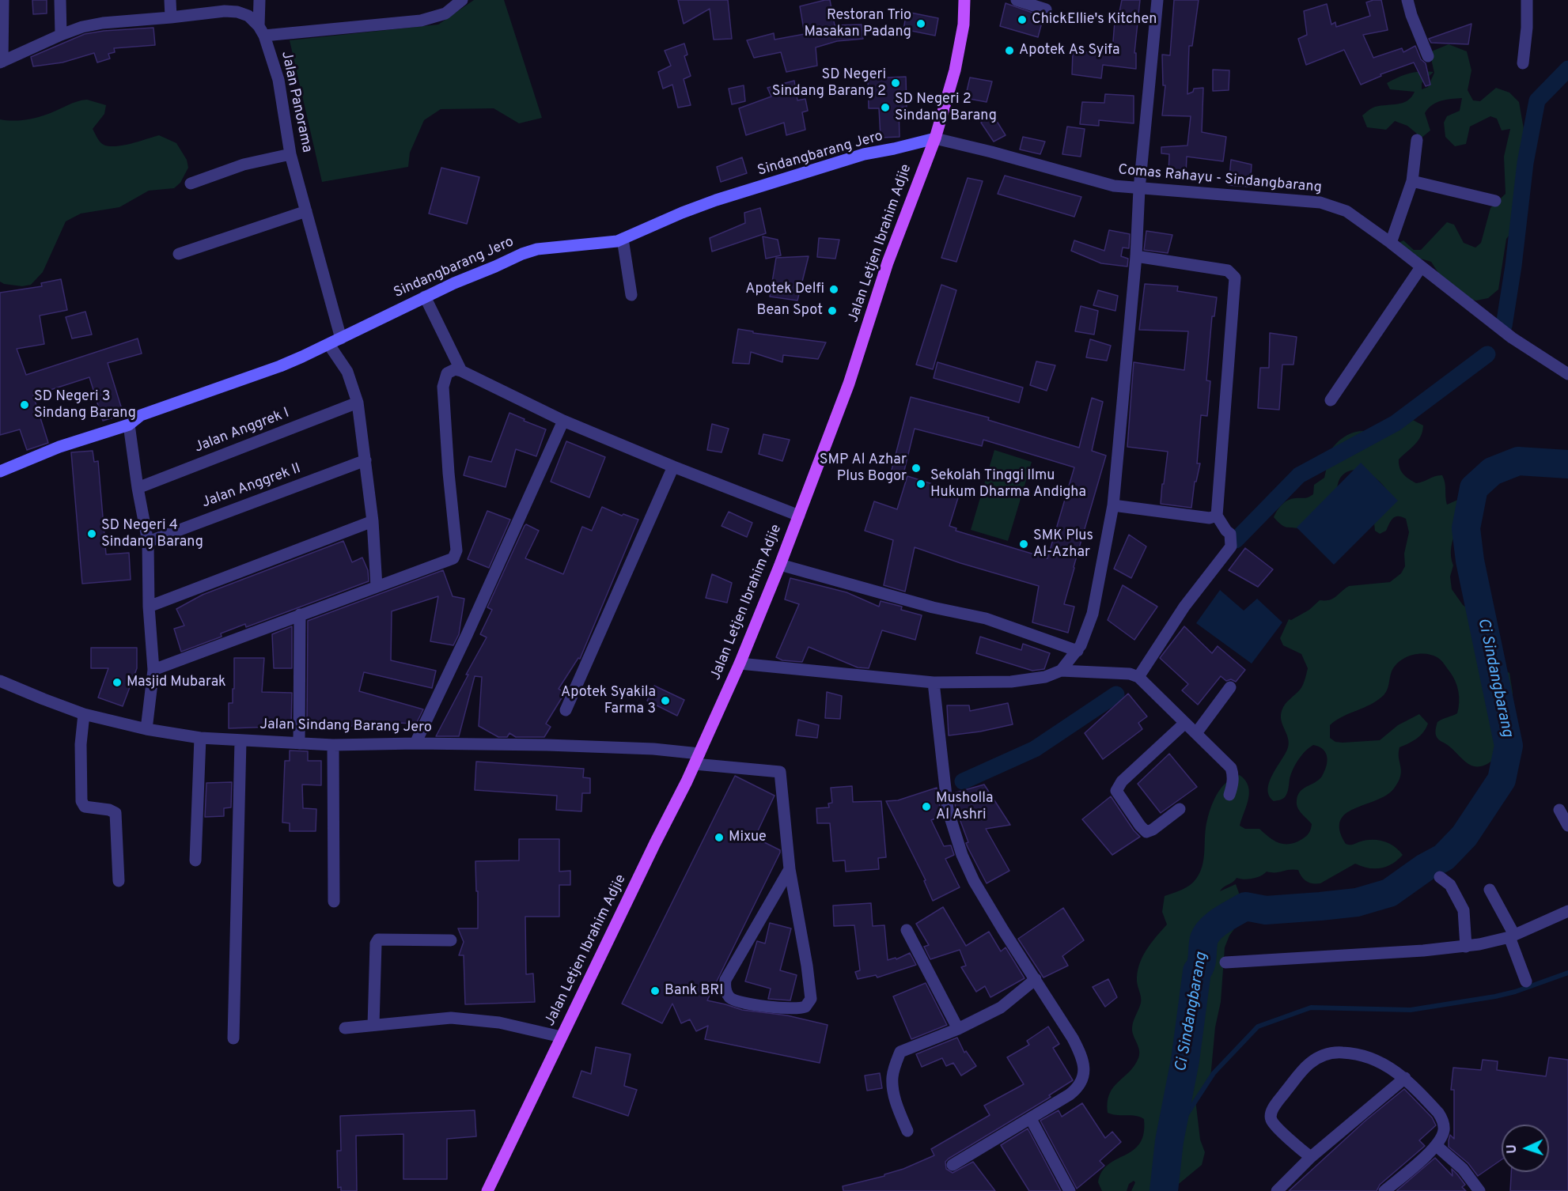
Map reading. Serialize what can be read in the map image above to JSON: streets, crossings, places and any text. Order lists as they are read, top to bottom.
{
  "streets": {
    "main road": ["Jalan Letjen Ibrahim Adjie"],
    "street": [
      "Jalan Panorama",
      "Sindangbarang Jero",
      "Comas Rahayu - Sindangbarang",
      "Jalan Anggrek I",
      "Jalan Anggrek II",
      "Jalan Sindang Barang Jero"
    ]
  },
  "crossings": [
    ["Jalan Panorama", "Sindangbarang Jero"],
    ["Sindangbarang Jero", "Comas Rahayu - Sindangbarang"],
    ["Sindangbarang Jero", "Jalan Letjen Ibrahim Adjie"],
    ["Comas Rahayu - Sindangbarang", "Jalan Letjen Ibrahim Adjie"],
    ["Jalan Letjen Ibrahim Adjie", "Jalan Sindang Barang Jero"]
  ],
  "water": ["Ci Sindangbarang"],
  "places": [
    "ChickEllie's Kitchen",
    "Restoran Trio Masakan Padang",
    "Apotek As Syifa",
    "SD Negeri Sindang Barang 2",
    "SD Negeri 2 Sindang Barang",
    "Apotek Delfi",
    "Bean Spot",
    "SD Negeri 3 Sindang Barang",
    "SMP Al Azhar Plus Bogor",
    "Sekolah Tinggi Ilmu Hukum Dharma Andigha",
    "SD Negeri 4 Sindang Barang",
    "SMK Plus Al-Azhar",
    "Masjid Mubarak",
    "Apotek Syakila Farma 3",
    "Musholla Al Ashri",
    "Mixue",
    "Bank BRI"
  ],
  "north": "left"
}
